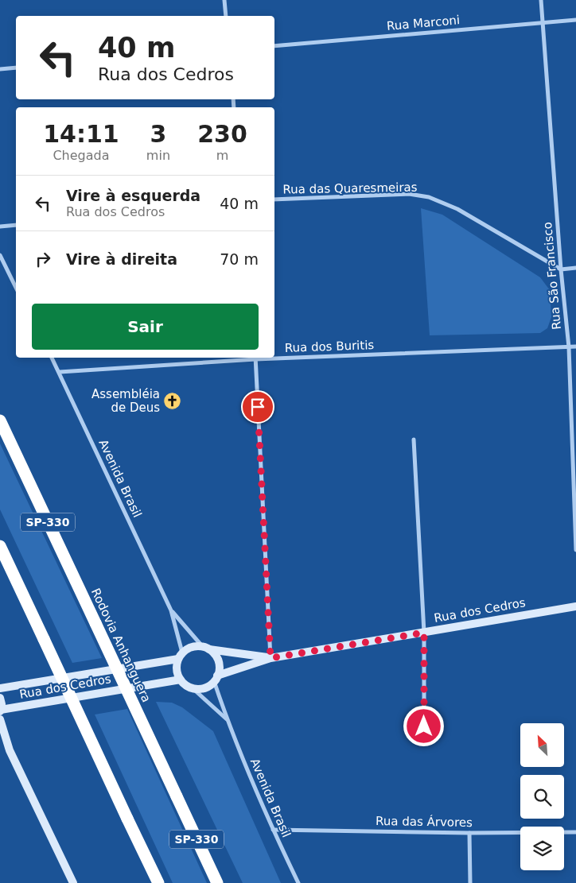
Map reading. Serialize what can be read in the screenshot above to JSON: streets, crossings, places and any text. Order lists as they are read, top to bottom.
{
  "streets": {
    "highway": ["SP-330", "Rodovia Anhanguera"],
    "street": [
      "Rua Marconi",
      "Rua das Quaresmeiras",
      "Rua São Francisco",
      "Rua dos Buritis",
      "Avenida Brasil",
      "Rua dos Cedros",
      "Rua das Árvores"
    ]
  },
  "crossings": [
    ["Rua Marconi", "Rua São Francisco"],
    ["Rua das Quaresmeiras", "Rua São Francisco"],
    ["Rua São Francisco", "Rua dos Buritis"],
    ["Rua dos Buritis", "Avenida Brasil"],
    ["Avenida Brasil", "Rua dos Cedros"],
    ["Avenida Brasil", "Rua das Árvores"]
  ],
  "places": {
    "church": ["Assembléia de Deus"]
  },
  "north": "top left",
  "page": {
    "turn": ["40 m", "Rua dos Cedros"],
    "eta": [
      "14:11",
      "Chegada",
      "3",
      "min",
      "230",
      "m"
    ],
    "list": [
      {
        "name": "Vire à esquerda",
        "note": "Rua dos Cedros",
        "value": "40 m"
      },
      {
        "name": "Vire à direita",
        "value": "70 m"
      }
    ],
    "buttons": "Sair"
  }
}
